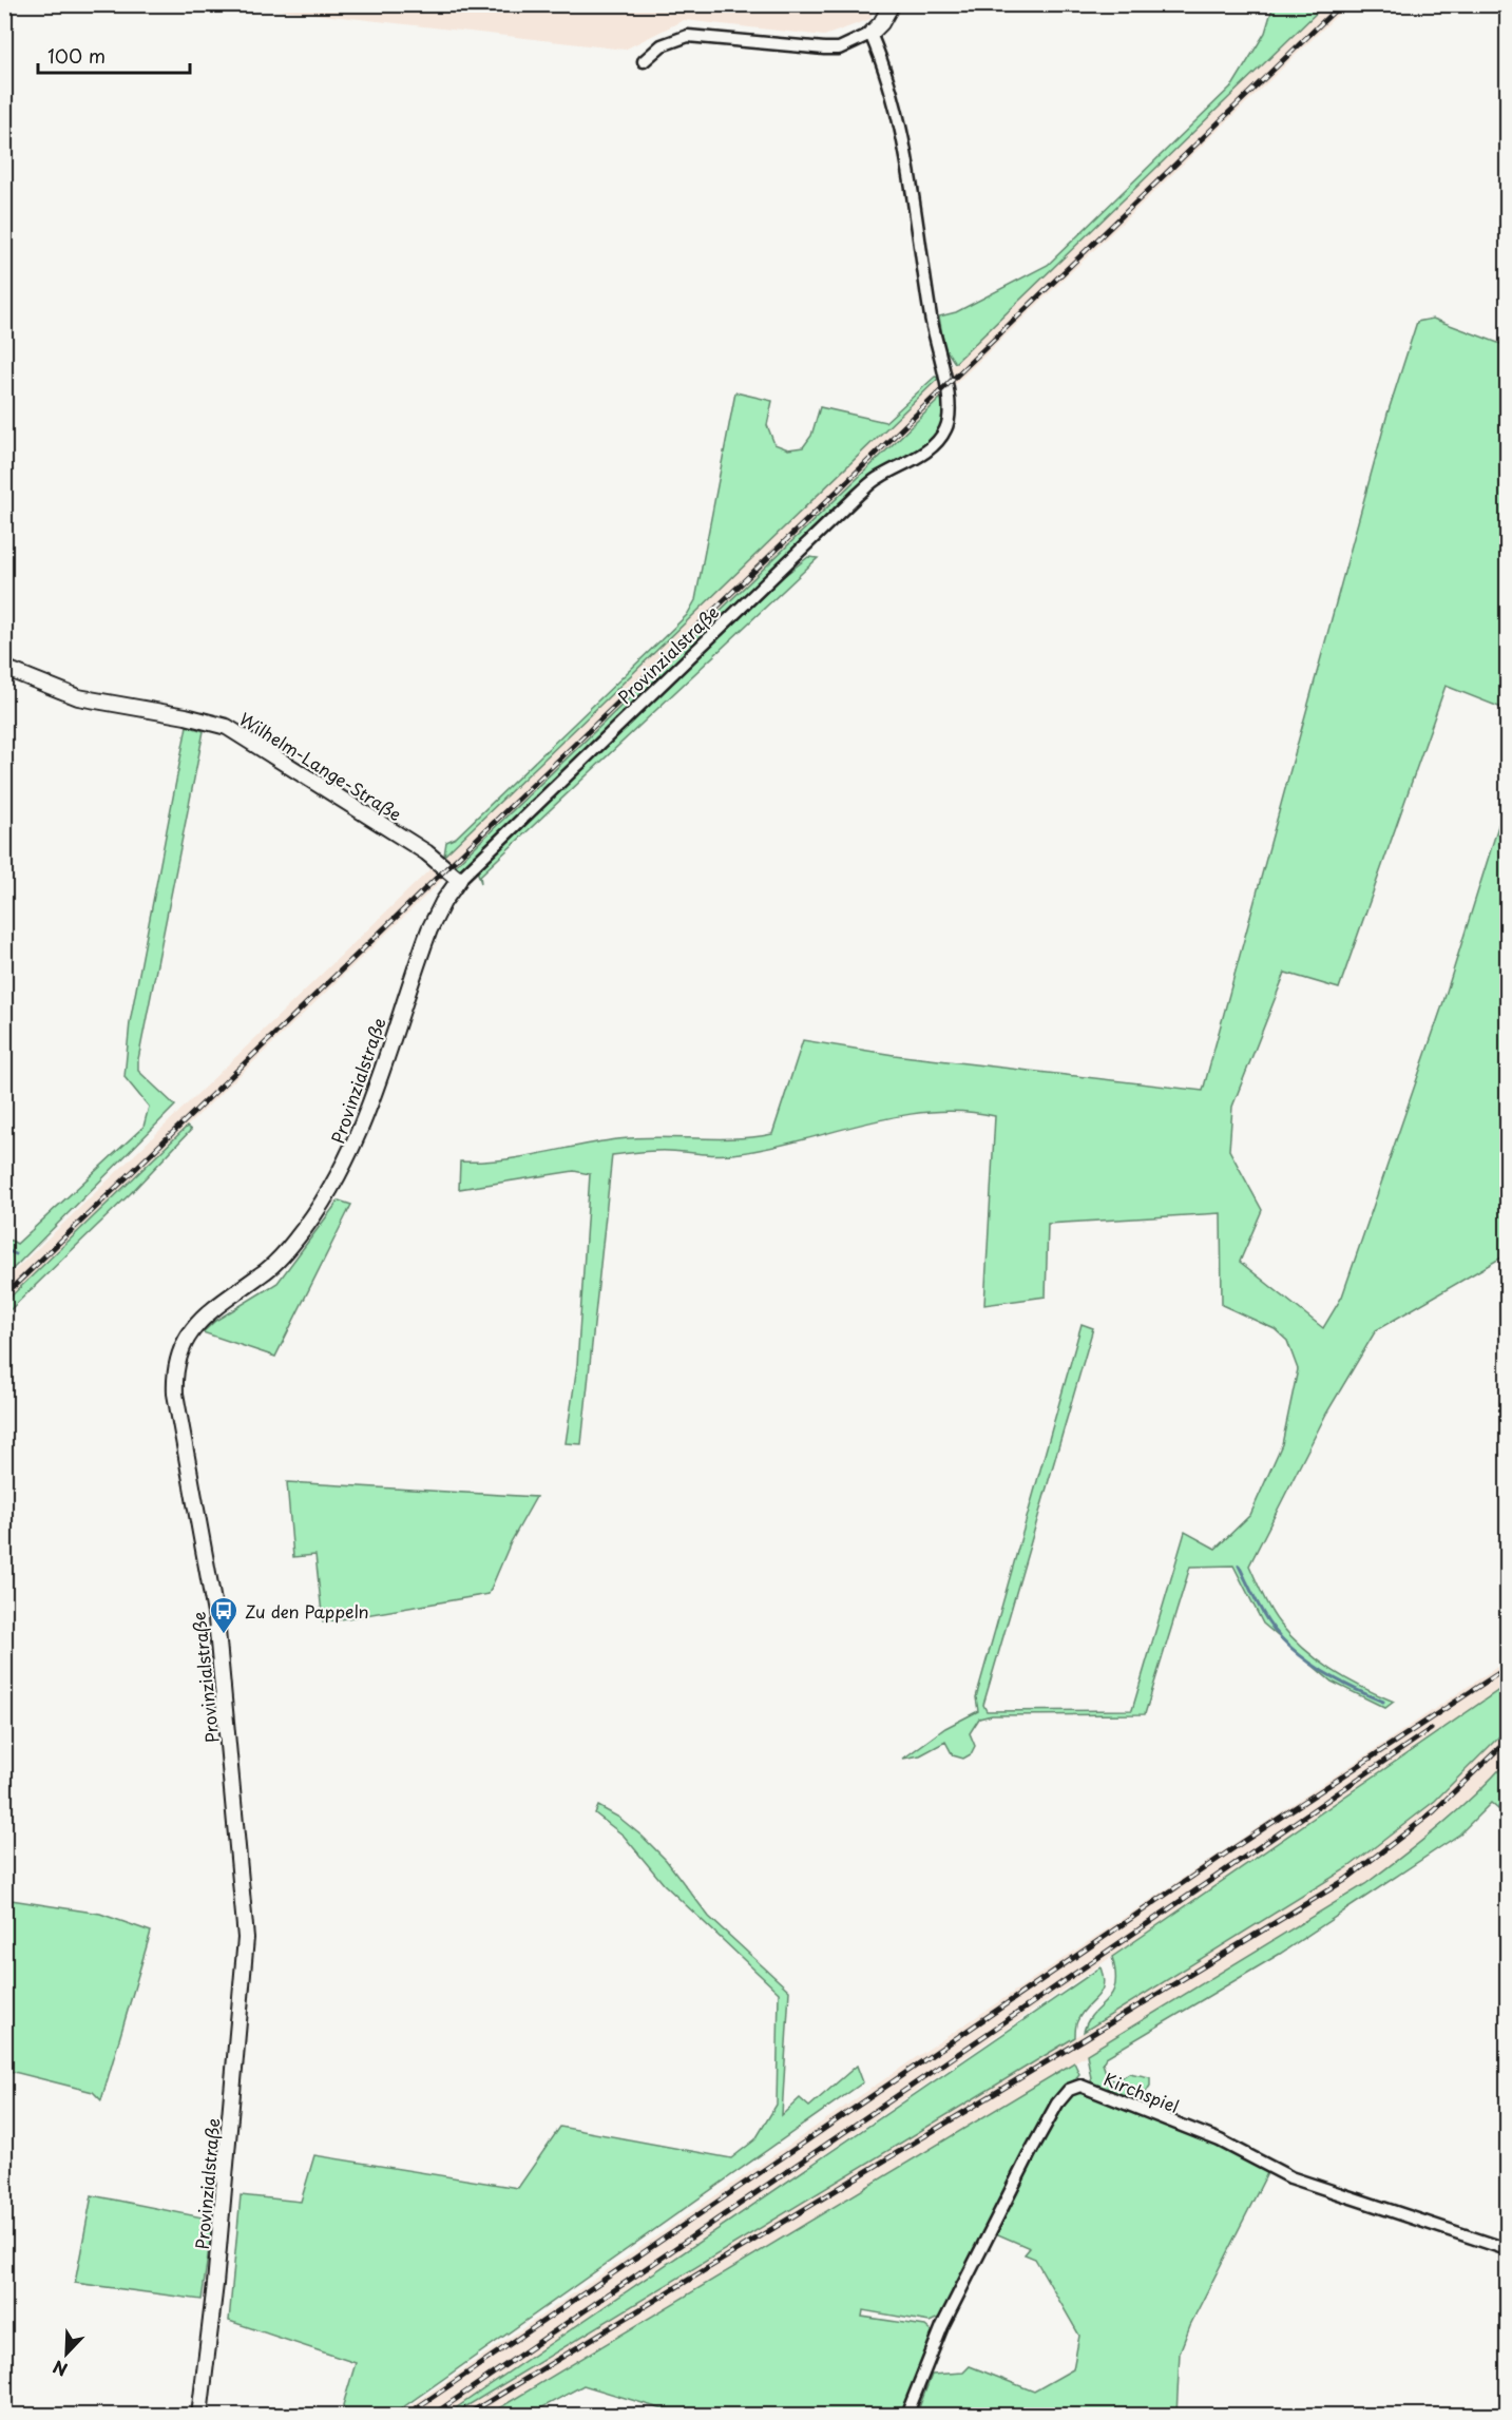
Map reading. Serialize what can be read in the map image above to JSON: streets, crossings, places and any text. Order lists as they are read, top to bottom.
{
  "streets": {
    "street": ["Provinzialstraße", "Wilhelm-Lange-Straße", "Kirchspiel"]
  },
  "crossings": [
    ["Provinzialstraße", "Wilhelm-Lange-Straße"]
  ],
  "places": {
    "bus stop": ["Zu den Pappeln"]
  },
  "scale_bar": "100 m",
  "north": "bottom left"
}
